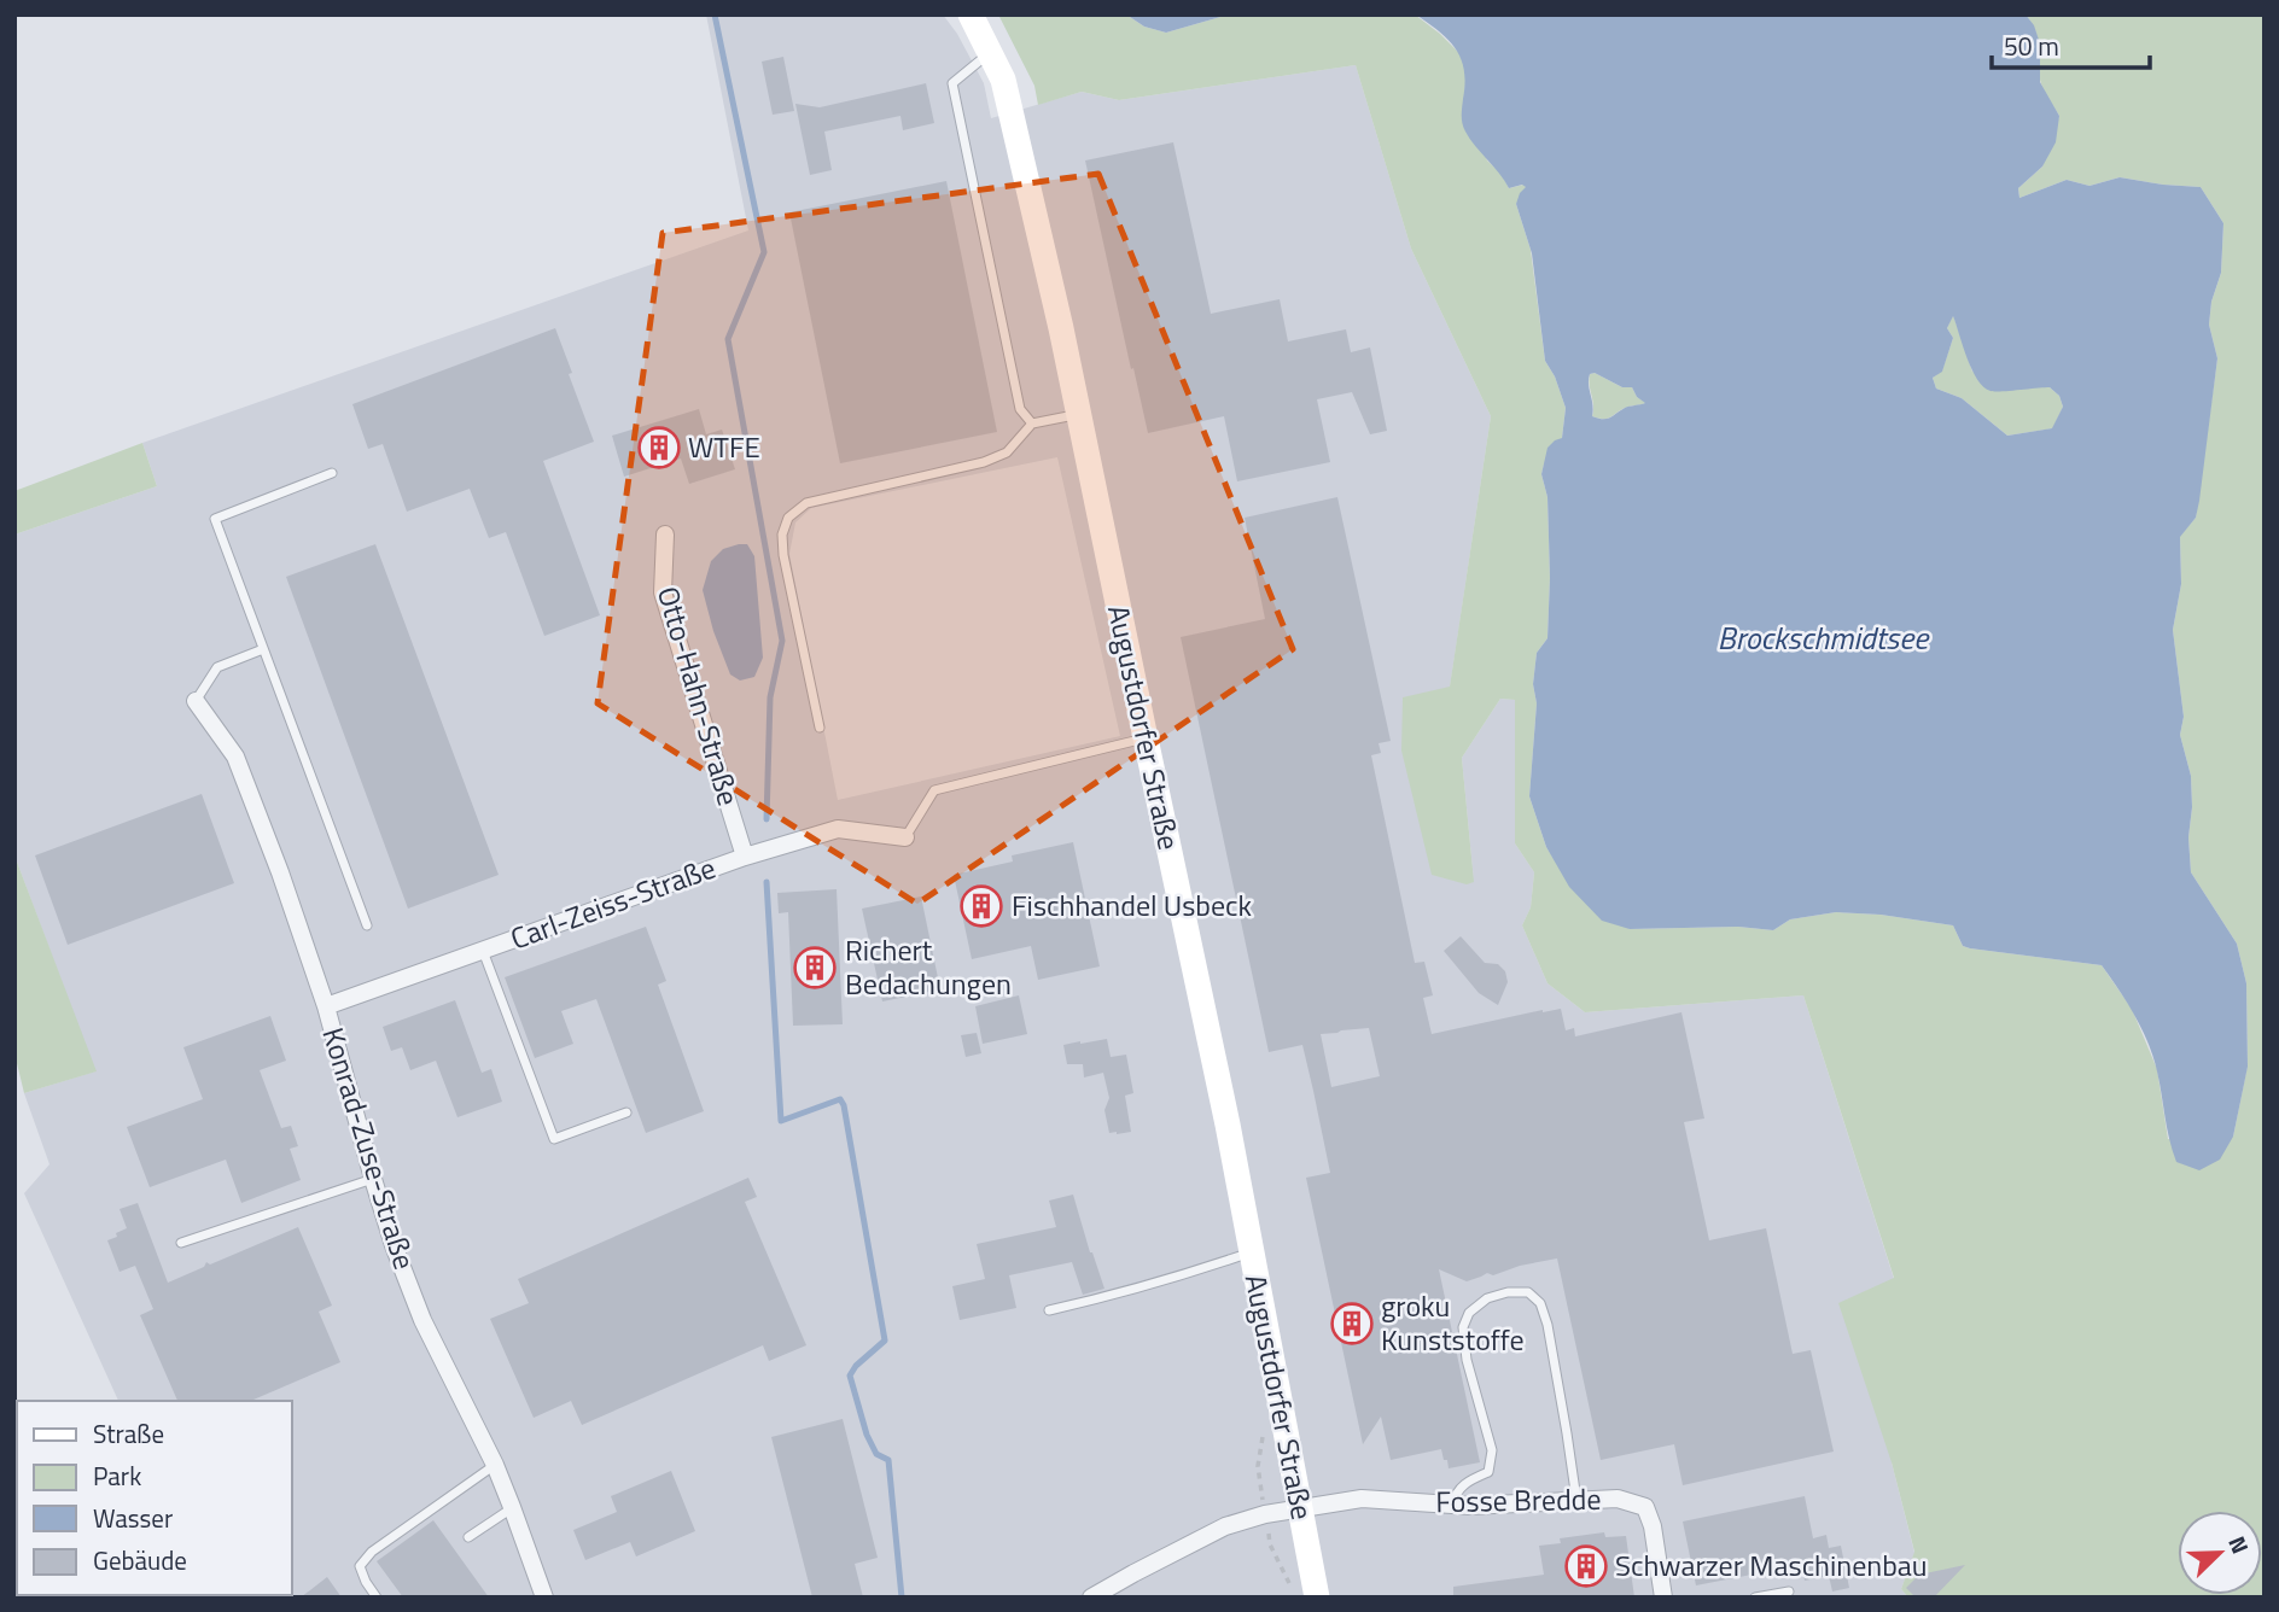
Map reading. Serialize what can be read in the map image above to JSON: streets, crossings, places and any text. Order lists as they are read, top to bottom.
{
  "streets": {
    "main road": ["Augustdorfer Straße"],
    "street": [
      "Otto-Hahn-Straße",
      "Carl-Zeiss-Straße",
      "Konrad-Zuse-Straße",
      "Fosse Bredde"
    ]
  },
  "crossings": [
    ["Otto-Hahn-Straße", "Carl-Zeiss-Straße"],
    ["Augustdorfer Straße", "Fosse Bredde"],
    ["Carl-Zeiss-Straße", "Konrad-Zuse-Straße"]
  ],
  "water": ["Brockschmidtsee"],
  "places": {
    "building": [
      "WTFE",
      "Fischhandel Usbeck",
      "Richert Bedachungen",
      "groku Kunststoffe",
      "Schwarzer Maschinenbau"
    ]
  },
  "legend": [
    "Straße",
    "Park",
    "Wasser",
    "Gebäude"
  ],
  "scale_bar": "50 m",
  "north": "top right"
}
